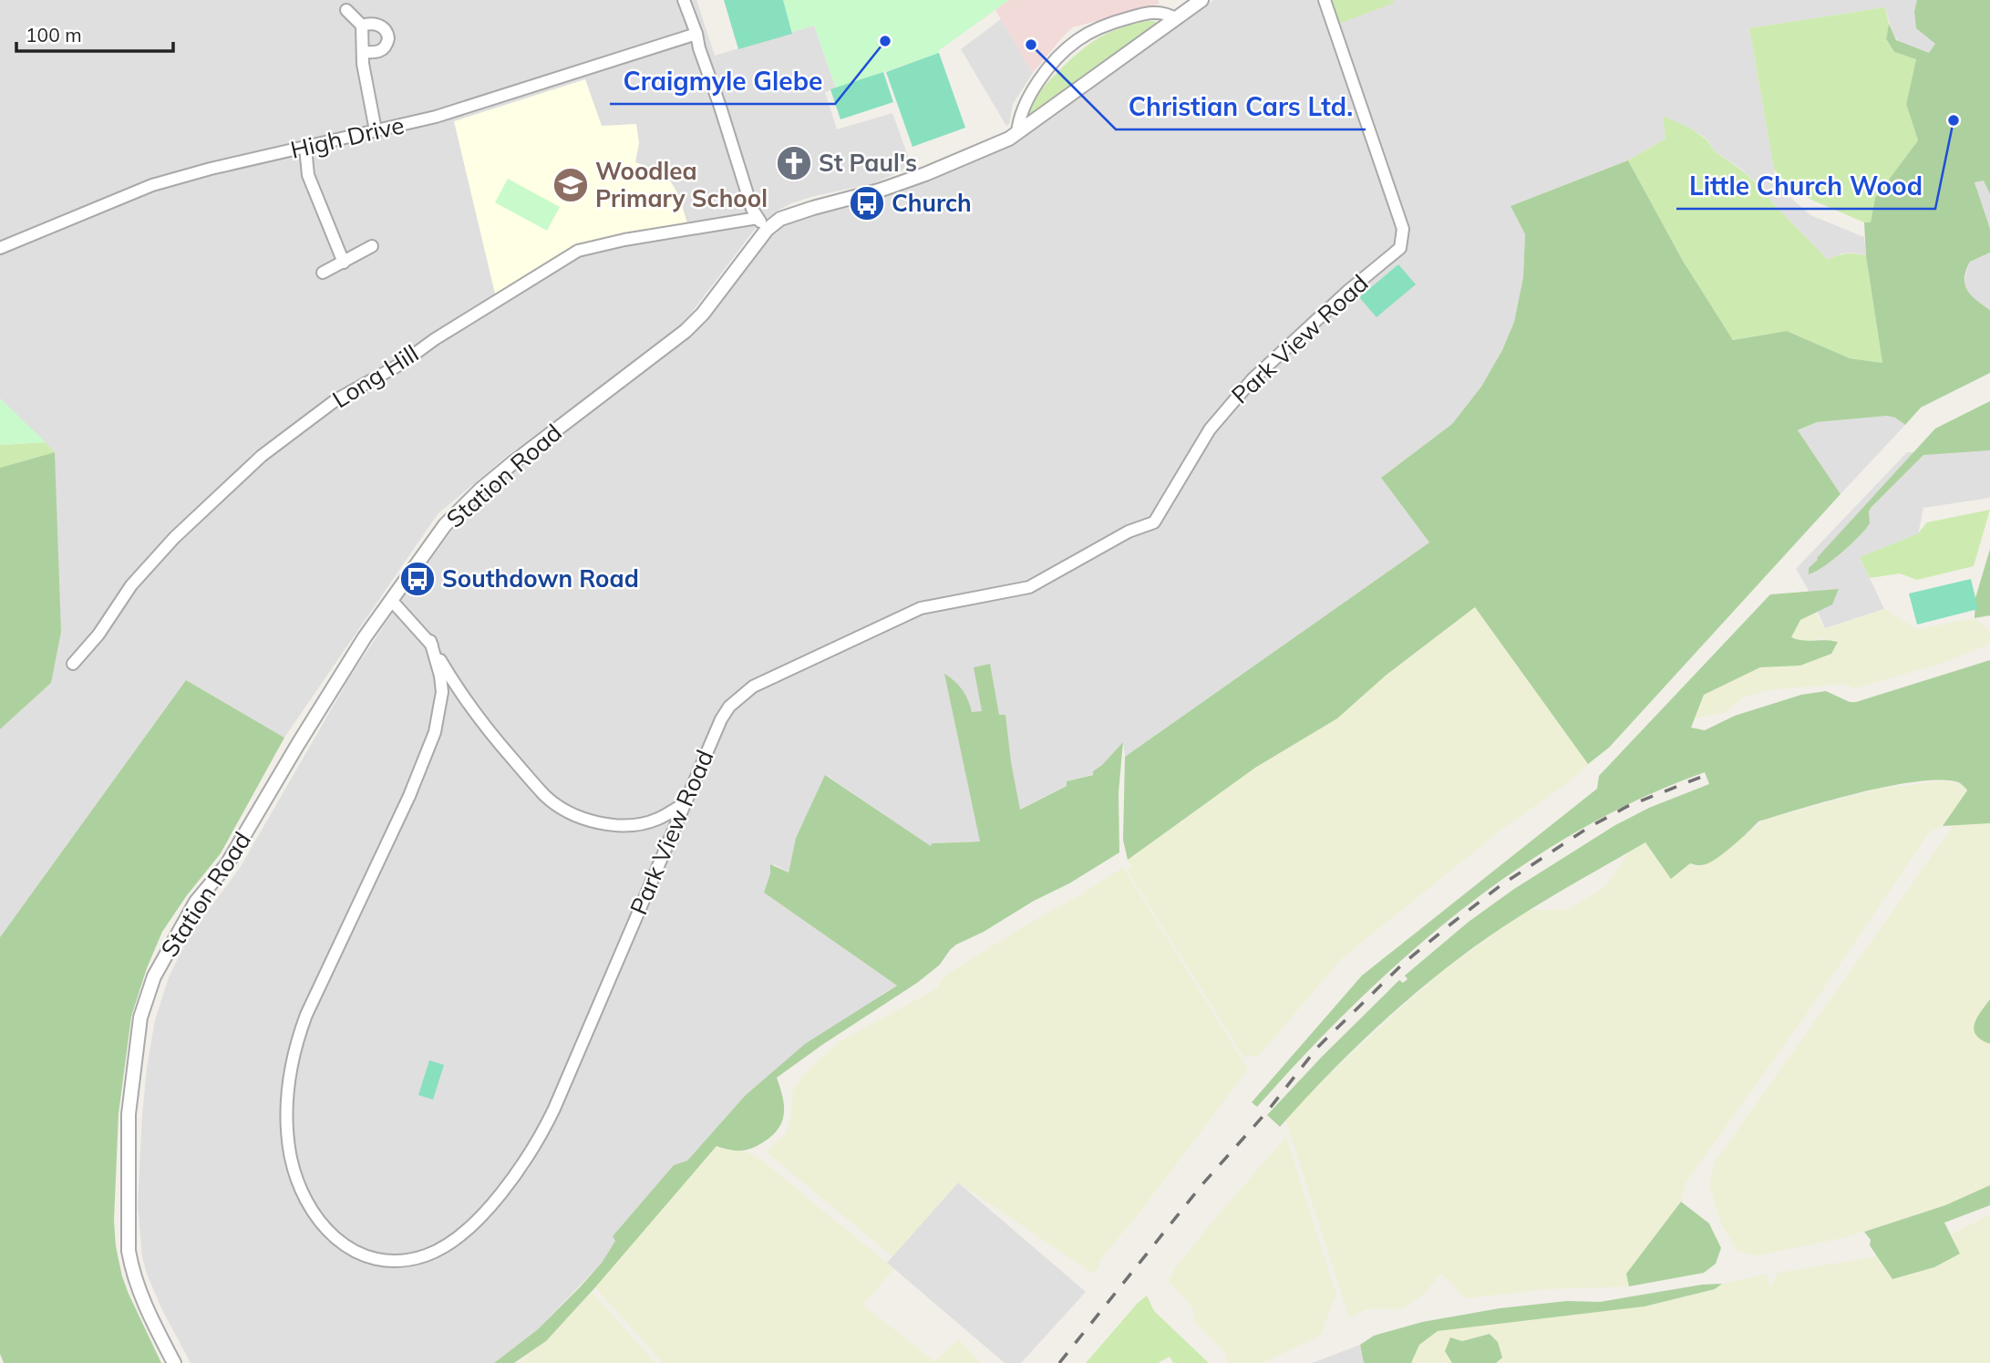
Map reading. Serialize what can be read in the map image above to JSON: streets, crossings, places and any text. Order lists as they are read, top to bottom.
{
  "streets": {
    "street": [
      "High Drive",
      "Park View Road",
      "Long Hill",
      "Station Road"
    ]
  },
  "places": {
    "other": ["Craigmyle Glebe", "Christian Cars Ltd.", "Little Church Wood"],
    "church": ["St Paul's"],
    "school or university": ["Woodlea Primary School"],
    "bus stop": ["Church", "Southdown Road"]
  },
  "scale_bar": "100 m"
}
